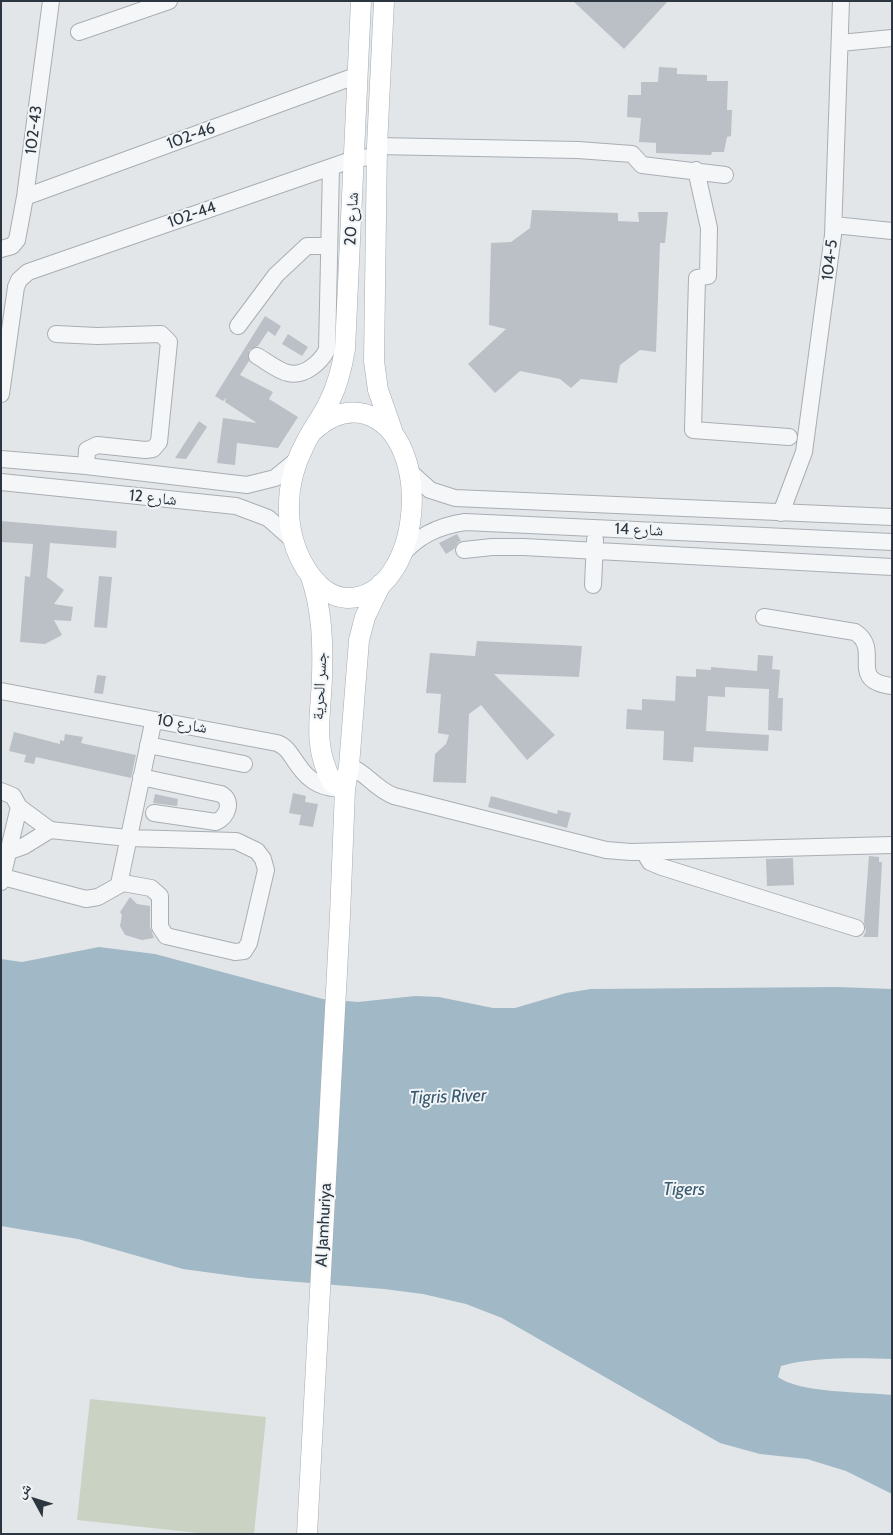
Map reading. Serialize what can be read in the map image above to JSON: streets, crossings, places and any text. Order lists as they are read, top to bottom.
{
  "streets": {
    "main road": ["شارع 20", "جسر الحرية", "Al Jamhuriya"],
    "street": [
      "102-43",
      "102-46",
      "102-44",
      "104-5",
      "شارع 12",
      "شارع 14",
      "شارع 10"
    ]
  },
  "crossings": [
    ["102-43", "102-46"],
    ["102-46", "شارع 20"],
    ["102-44", "شارع 20"],
    ["شارع 20", "شارع 12"],
    ["شارع 20", "شارع 14"],
    ["شارع 20", "جسر الحرية"],
    ["104-5", "شارع 14"],
    ["شارع 12", "شارع 14"],
    ["شارع 12", "جسر الحرية"],
    ["شارع 14", "جسر الحرية"],
    ["جسر الحرية", "شارع 10"],
    ["جسر الحرية", "Al Jamhuriya"],
    ["شارع 10", "Al Jamhuriya"]
  ],
  "water": ["Tigris River", "Tigers"],
  "north": "top left"
}
